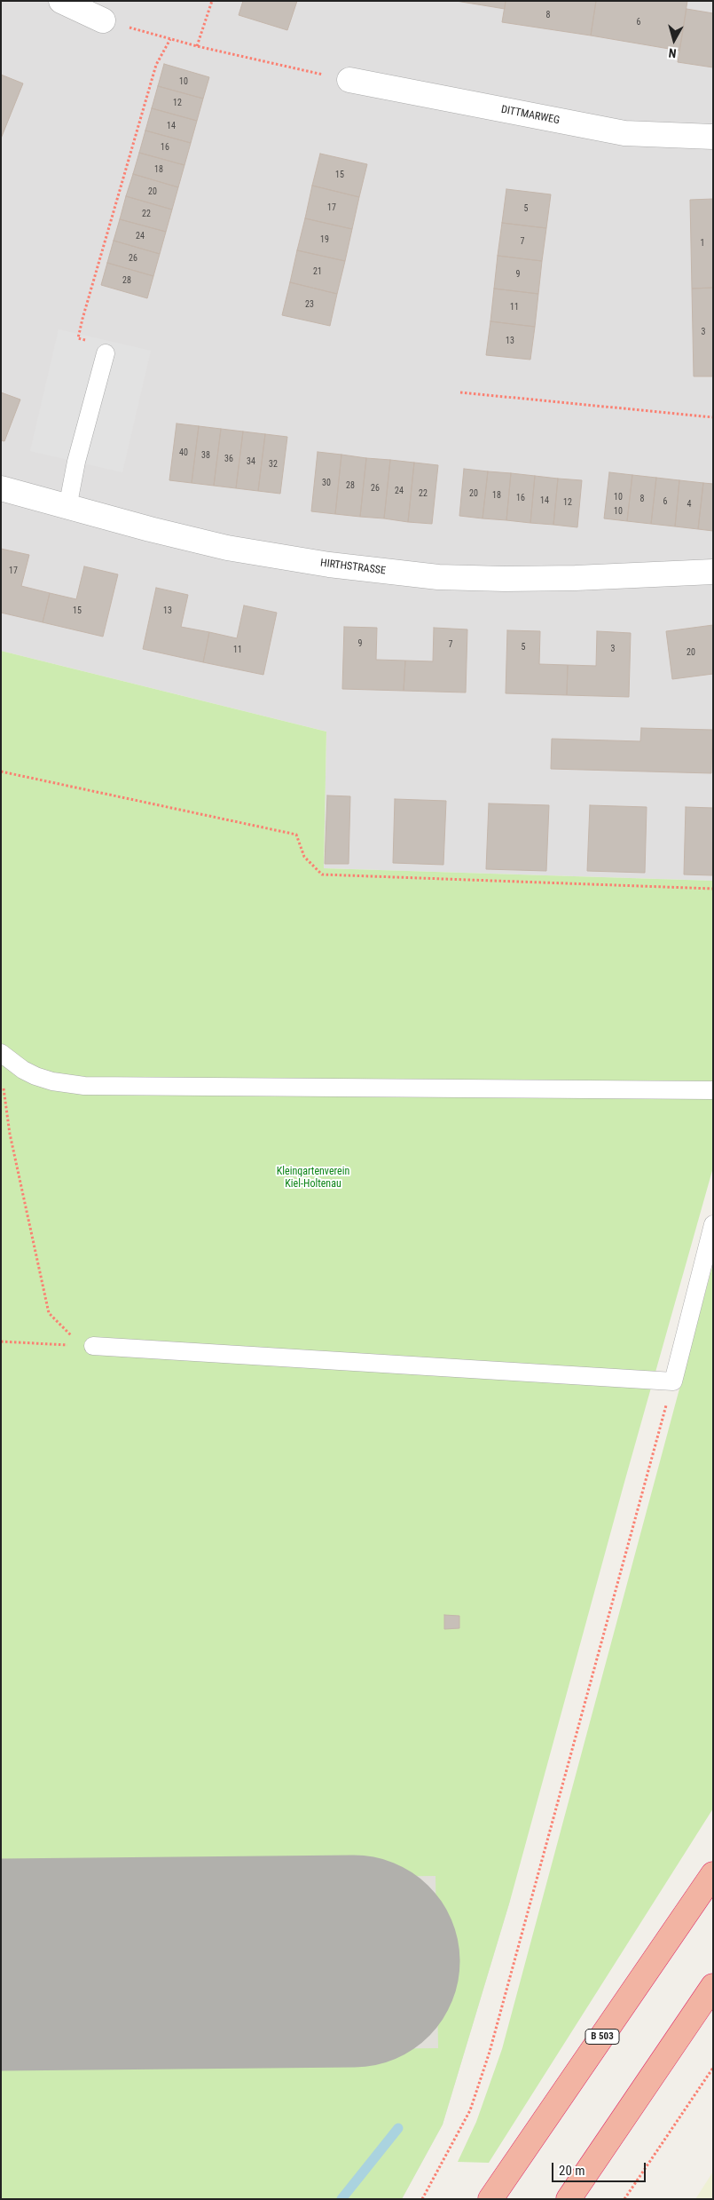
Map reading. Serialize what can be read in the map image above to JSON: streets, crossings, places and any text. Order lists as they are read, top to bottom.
{
  "streets": {
    "highway": ["B 503"],
    "street": ["DITTMARWEG", "HIRTHSTRASSE"]
  },
  "parks": ["Kleingartenverein Kiel-Holtenau"],
  "house_numbers": [
    "8",
    "6",
    "10",
    "12",
    "14",
    "16",
    "18",
    "15",
    "20",
    "17",
    "5",
    "22",
    "24",
    "19",
    "7",
    "1",
    "26",
    "21",
    "9",
    "28",
    "23",
    "11",
    "3",
    "13",
    "40",
    "38",
    "36",
    "34",
    "32",
    "30",
    "28",
    "26",
    "24",
    "22",
    "20",
    "18",
    "10",
    "16",
    "8",
    "14",
    "6",
    "12",
    "4",
    "10",
    "17",
    "15",
    "13",
    "9",
    "7",
    "5",
    "3",
    "11",
    "20"
  ],
  "scale_bar": "20 m",
  "north": "bottom"
}
